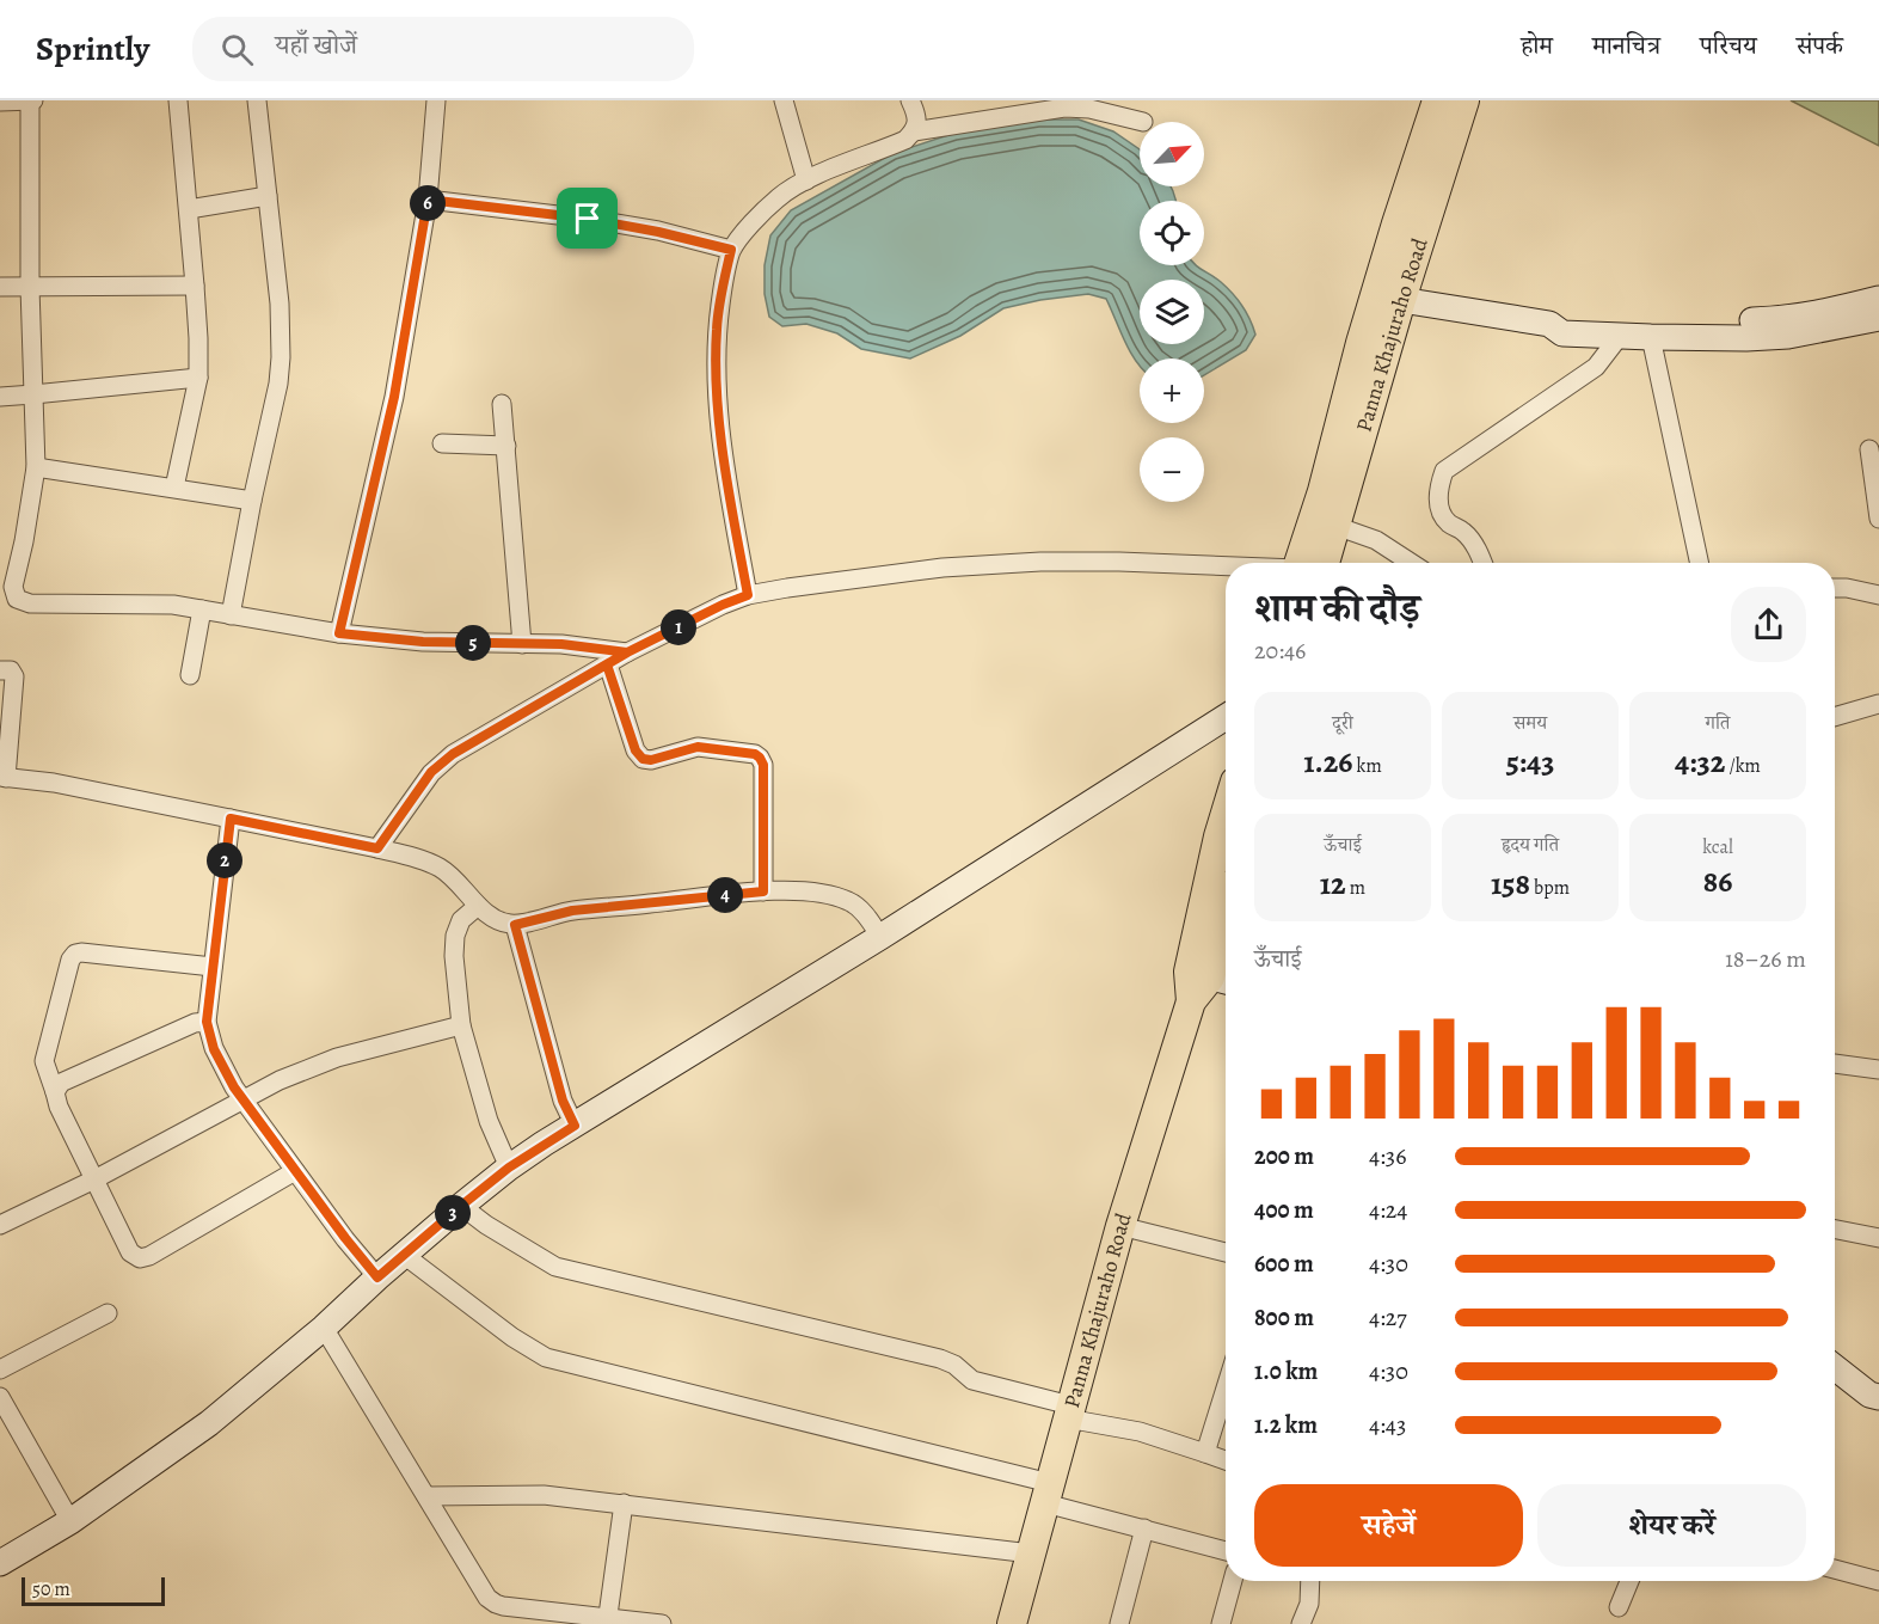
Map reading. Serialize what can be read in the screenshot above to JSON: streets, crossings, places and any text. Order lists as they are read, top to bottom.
{
  "streets": {
    "main road": ["Panna Khajuraho Road"]
  },
  "scale_bar": "50 m",
  "north": "top right",
  "page": {
    "header": "Sprintly",
    "search": "यहाँ खोजें",
    "nav": [
      "होम",
      "मानचित्र",
      "परिचय",
      "संपर्क"
    ],
    "map_buttons": ["+", "−"],
    "pins": [
      "6",
      "1",
      "5",
      "2",
      "4",
      "3"
    ],
    "heading": ["शाम की दौड़", "20:46"],
    "stats": [
      ["दूरी", "1.26 km"],
      ["समय", "5:43"],
      ["गति", "4:32 /km"],
      ["ऊँचाई", "12 m"],
      ["हृदय गति", "158 bpm"],
      ["kcal", "86"]
    ],
    "chart": ["ऊँचाई", "18–26 m"],
    "list": [
      {
        "name": "200 m",
        "note": "4:36"
      },
      {
        "name": "400 m",
        "note": "4:24"
      },
      {
        "name": "600 m",
        "note": "4:30"
      },
      {
        "name": "800 m",
        "note": "4:27"
      },
      {
        "name": "1.0 km",
        "note": "4:30"
      },
      {
        "name": "1.2 km",
        "note": "4:43"
      }
    ],
    "buttons": ["सहेजें", "शेयर करें"],
    "scale": "50 m"
  }
}
